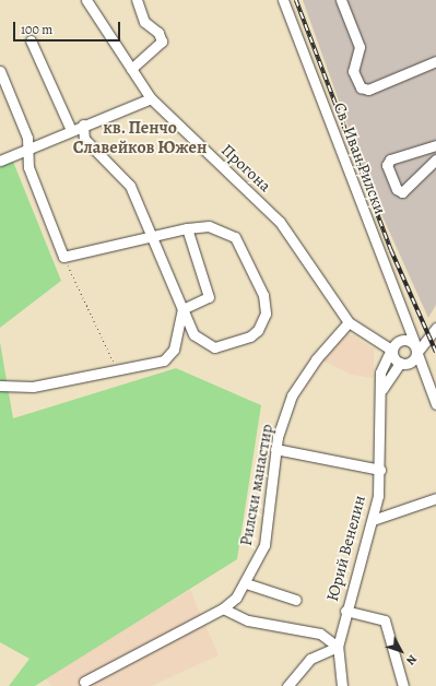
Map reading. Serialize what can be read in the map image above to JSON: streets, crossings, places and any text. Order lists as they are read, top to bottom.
{
  "streets": {
    "street": [
      "Св. Иван Рилски",
      "Прогона",
      "Рилски манастир",
      "Юрий Венелин"
    ]
  },
  "crossings": [
    ["Прогона", "Рилски манастир"],
    ["Прогона", "Юрий Венелин"]
  ],
  "districts": ["кв. Пенчо Славейков Южен"],
  "scale_bar": "100 m",
  "north": "bottom right"
}
